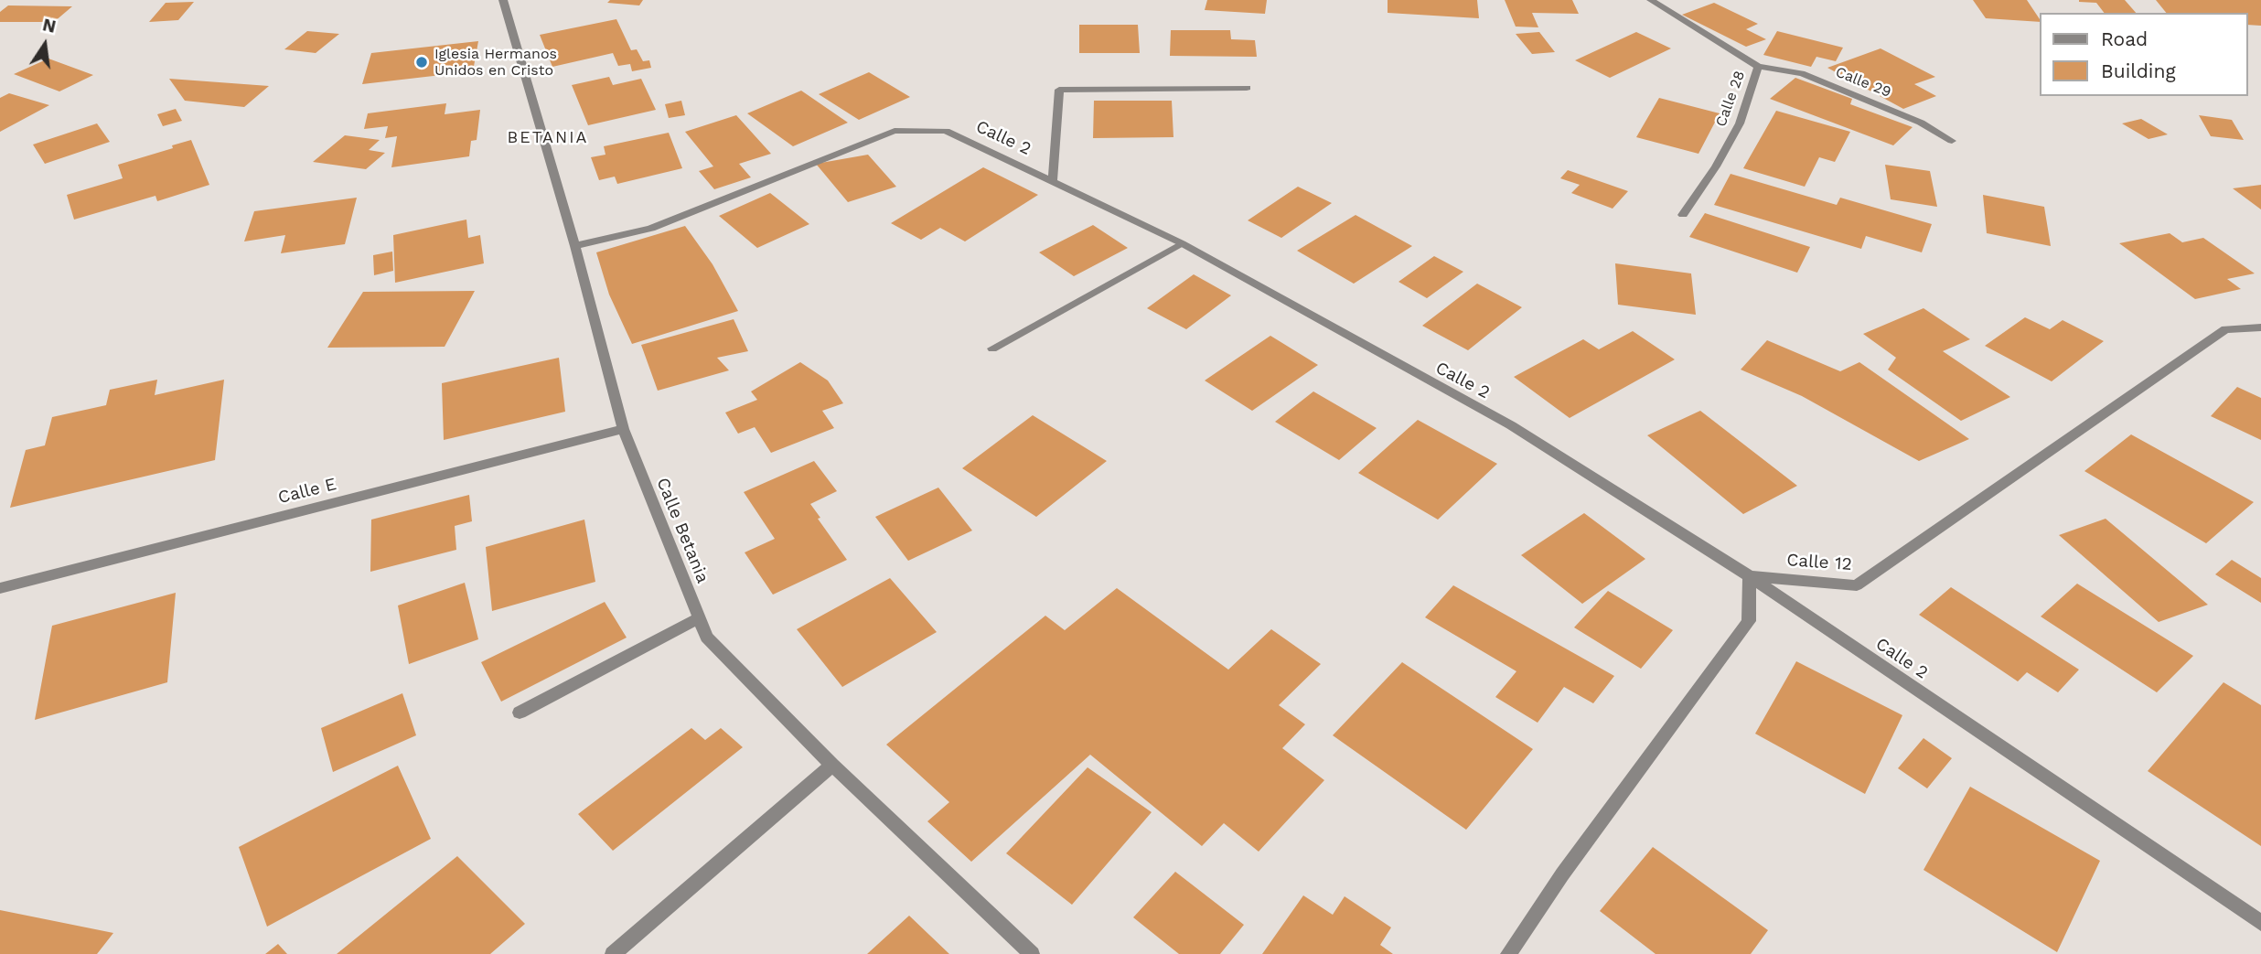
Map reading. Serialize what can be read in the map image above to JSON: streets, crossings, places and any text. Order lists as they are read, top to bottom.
{
  "streets": {
    "street": [
      "Calle 29",
      "Calle 28",
      "Calle 2",
      "Calle E",
      "Calle Betania",
      "Calle 12"
    ]
  },
  "crossings": [
    ["Calle 29", "Calle 28"],
    ["Calle 2", "Calle Betania"],
    ["Calle 2", "Calle 12"],
    ["Calle E", "Calle Betania"]
  ],
  "districts": ["BETANIA"],
  "places": ["Iglesia Hermanos Unidos en Cristo"],
  "legend": ["Road", "Building"],
  "north": "top"
}
